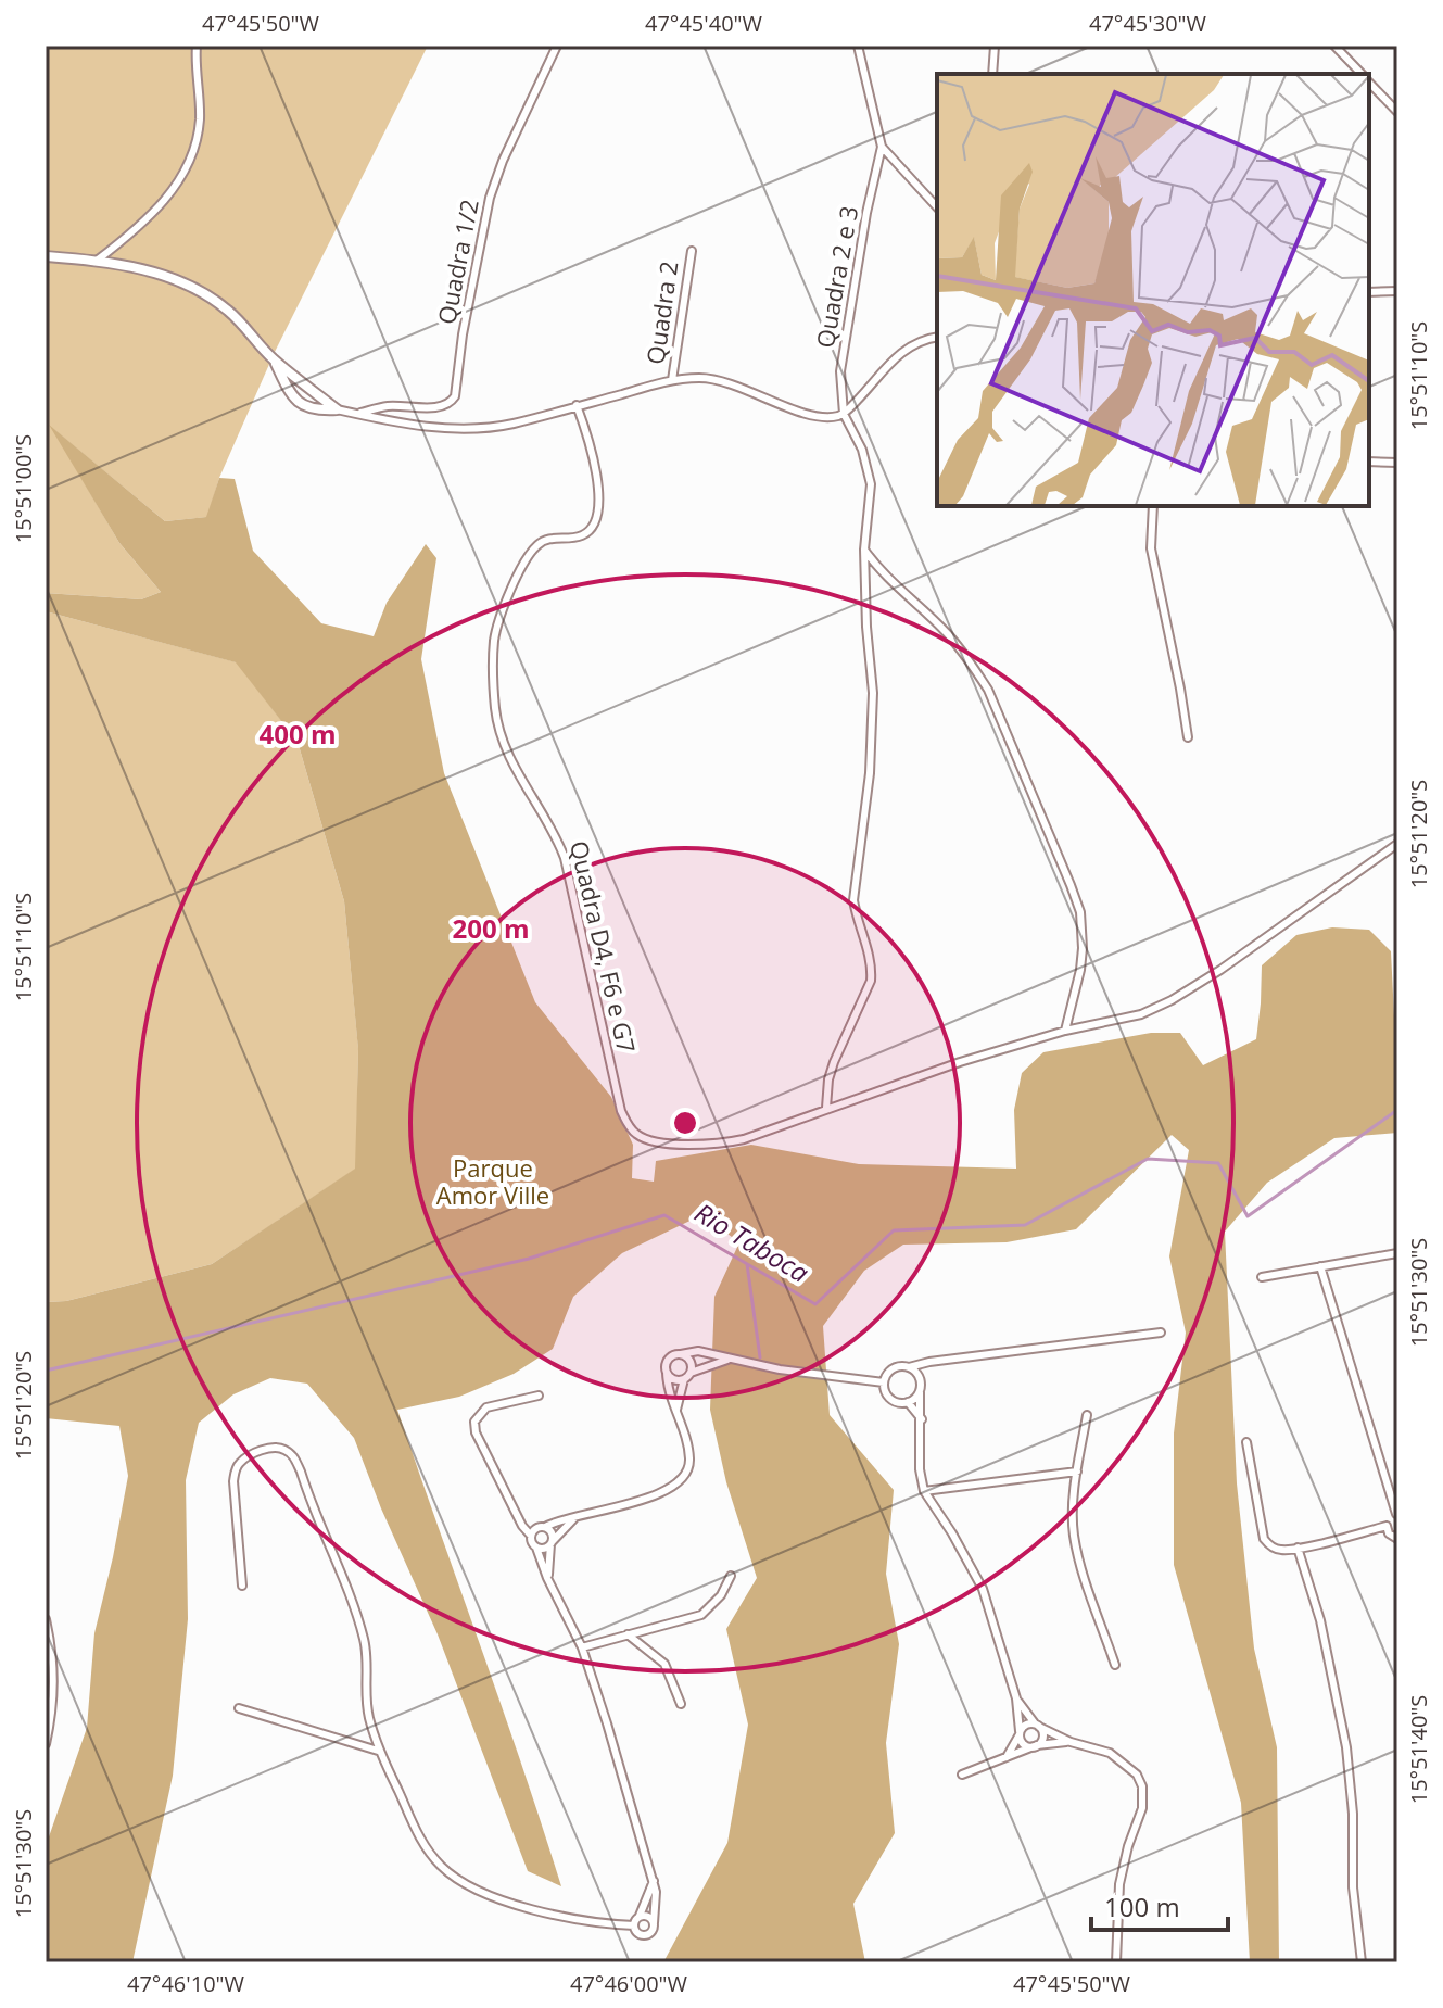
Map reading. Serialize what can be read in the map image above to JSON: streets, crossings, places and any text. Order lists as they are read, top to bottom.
{
  "streets": {
    "street": [
      "Quadra 1/2",
      "Quadra 2 e 3",
      "Quadra 2",
      "Quadra D4, F6 e G7"
    ]
  },
  "water": ["Rio Taboca"],
  "parks": ["Parque Amor Ville"],
  "scale_bar": "100 m",
  "coordinates": [
    "47°45'50\"W",
    "47°45'40\"W",
    "47°45'30\"W",
    "15°51'10\"S",
    "15°51'00\"S",
    "15°51'20\"S",
    "15°51'30\"S",
    "15°51'40\"S",
    "47°46'10\"W",
    "47°46'00\"W"
  ],
  "rings": ["400 m", "200 m"]
}
